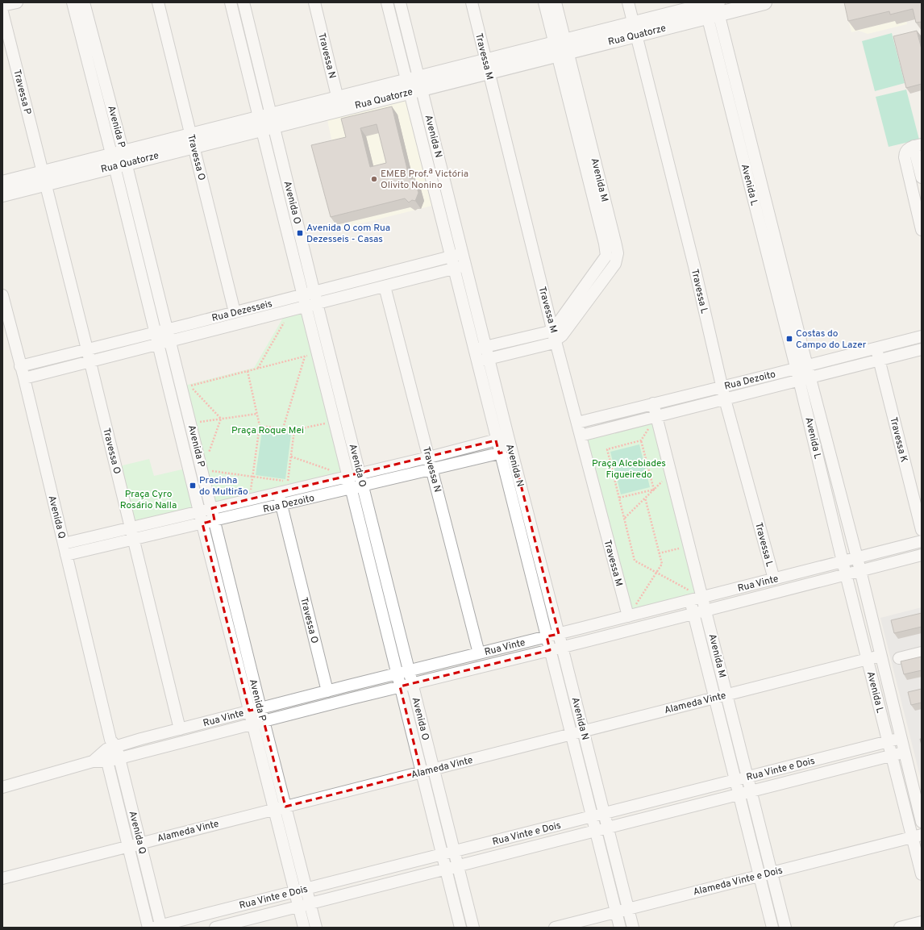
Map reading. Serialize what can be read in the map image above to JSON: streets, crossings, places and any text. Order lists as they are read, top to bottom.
{
  "streets": {
    "street": [
      "Rua Quatorze",
      "Travessa N",
      "Travessa M",
      "Travessa P",
      "Avenida P",
      "Avenida N",
      "Travessa O",
      "Avenida M",
      "Avenida L",
      "Avenida O",
      "Travessa L",
      "Rua Dezesseis",
      "Rua Dezoito",
      "Travessa K",
      "Avenida Q",
      "Rua Vinte",
      "Alameda Vinte",
      "Rua Vinte e Dois",
      "Alameda Vinte e Dois"
    ]
  },
  "crossings": [
    ["Rua Quatorze", "Travessa N"],
    ["Rua Quatorze", "Travessa M"],
    ["Rua Quatorze", "Travessa P"],
    ["Rua Quatorze", "Avenida P"],
    ["Rua Quatorze", "Avenida N"],
    ["Rua Quatorze", "Travessa O"],
    ["Rua Quatorze", "Avenida M"],
    ["Rua Quatorze", "Avenida L"],
    ["Rua Quatorze", "Avenida O"],
    ["Rua Quatorze", "Travessa L"],
    ["Travessa N", "Rua Dezesseis"],
    ["Travessa N", "Rua Dezoito"],
    ["Travessa N", "Rua Vinte"],
    ["Travessa M", "Rua Dezoito"],
    ["Travessa M", "Rua Vinte"],
    ["Travessa P", "Travessa O"],
    ["Avenida P", "Rua Dezesseis"],
    ["Avenida P", "Rua Dezoito"],
    ["Avenida P", "Rua Vinte"],
    ["Avenida P", "Alameda Vinte"],
    ["Avenida P", "Rua Vinte e Dois"],
    ["Avenida N", "Rua Dezesseis"],
    ["Avenida N", "Rua Dezoito"],
    ["Avenida N", "Rua Vinte"],
    ["Avenida N", "Alameda Vinte"],
    ["Avenida N", "Rua Vinte e Dois"],
    ["Avenida N", "Alameda Vinte e Dois"],
    ["Travessa O", "Rua Dezesseis"],
    ["Travessa O", "Rua Dezoito"],
    ["Travessa O", "Rua Vinte"],
    ["Avenida M", "Rua Dezoito"],
    ["Avenida M", "Rua Vinte"],
    ["Avenida M", "Alameda Vinte"],
    ["Avenida M", "Rua Vinte e Dois"],
    ["Avenida M", "Alameda Vinte e Dois"],
    ["Avenida L", "Rua Dezoito"],
    ["Avenida L", "Rua Vinte"],
    ["Avenida L", "Alameda Vinte"],
    ["Avenida L", "Rua Vinte e Dois"],
    ["Avenida L", "Alameda Vinte e Dois"],
    ["Avenida O", "Rua Dezesseis"],
    ["Avenida O", "Rua Dezoito"],
    ["Avenida O", "Rua Vinte"],
    ["Avenida O", "Alameda Vinte"],
    ["Avenida O", "Rua Vinte e Dois"],
    ["Travessa L", "Rua Dezoito"],
    ["Travessa L", "Rua Vinte"],
    ["Rua Dezesseis", "Avenida Q"],
    ["Rua Dezoito", "Travessa K"],
    ["Rua Dezoito", "Avenida Q"],
    ["Avenida Q", "Rua Vinte"],
    ["Avenida Q", "Alameda Vinte"],
    ["Avenida Q", "Rua Vinte e Dois"]
  ],
  "parks": ["Praça Roque Mei", "Praça Alcebiades Figueiredo", "Praça Cyro Rosário Nalla"],
  "places": {
    "other": ["EMEB Prof.ª Victória Olivito Nonino"],
    "transit": ["Avenida O com Rua Dezesseis - Casas", "Costas do Campo do Lazer", "Pracinha do Multirão"]
  }
}
